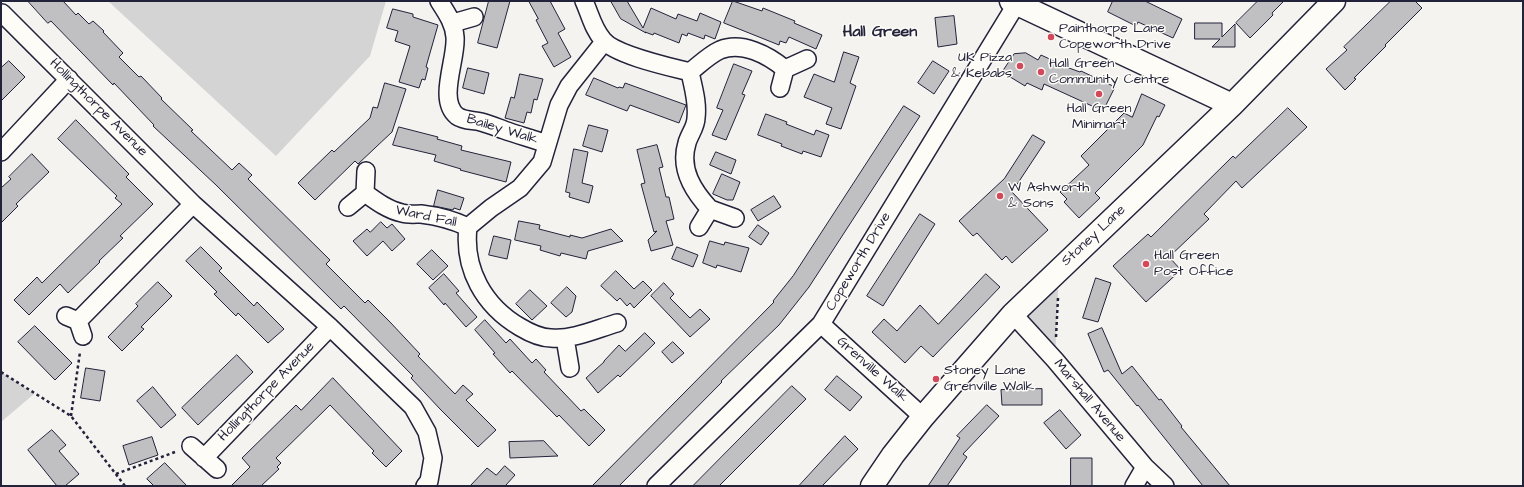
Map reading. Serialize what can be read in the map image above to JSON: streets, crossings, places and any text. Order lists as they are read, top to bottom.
{
  "streets": {
    "street": [
      "Hollingthorpe Avenue",
      "Bailey Walk",
      "Ward Fall",
      "Stoney Lane",
      "Copeworth Drive",
      "Grenville Walk",
      "Marshall Avenue"
    ]
  },
  "crossings": [
    ["Stoney Lane", "Grenville Walk"],
    ["Stoney Lane", "Marshall Avenue"],
    ["Copeworth Drive", "Grenville Walk"]
  ],
  "districts": ["Hall Green"],
  "places": [
    "Painthorpe Lane Copeworth Drive",
    "UK Pizza & Kebabs",
    "Hall Green Community Centre",
    "Hall Green Minimart",
    "W Ashworth & Sons",
    "Hall Green Post Office",
    "Stoney Lane Grenville Walk"
  ]
}
